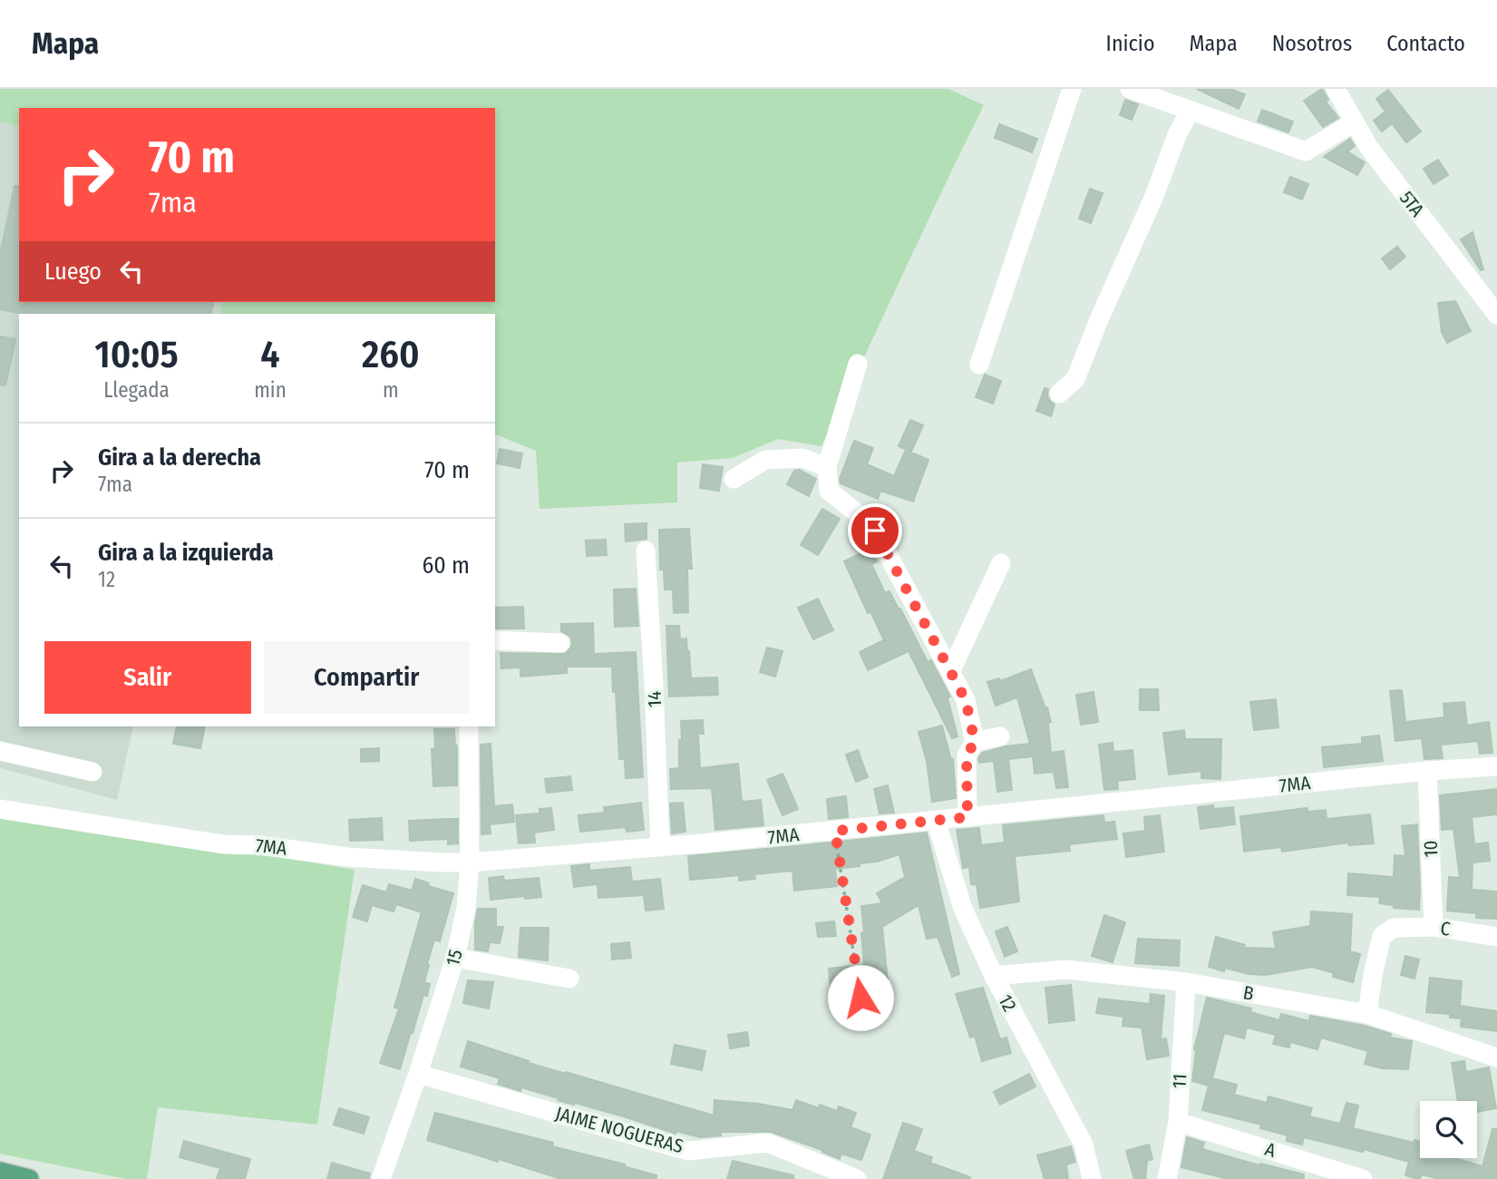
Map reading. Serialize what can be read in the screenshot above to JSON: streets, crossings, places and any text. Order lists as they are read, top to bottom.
{
  "streets": {
    "street": [
      "5TA",
      "14",
      "7MA",
      "10",
      "C",
      "15",
      "B",
      "12",
      "11",
      "JAIME NOGUERAS",
      "A"
    ]
  },
  "crossings": [
    ["14", "7MA"],
    ["7MA", "10"],
    ["7MA", "15"],
    ["7MA", "12"],
    ["10", "C"],
    ["C", "B"],
    ["15", "JAIME NOGUERAS"],
    ["B", "12"],
    ["B", "11"],
    ["11", "A"]
  ],
  "page": {
    "header": "Mapa",
    "nav": [
      "Inicio",
      "Mapa",
      "Nosotros",
      "Contacto"
    ],
    "turn": ["70 m", "7ma"],
    "then": "Luego",
    "eta": [
      "10:05",
      "Llegada",
      "4",
      "min",
      "260",
      "m"
    ],
    "list": [
      {
        "name": "Gira a la derecha",
        "note": "7ma",
        "value": "70 m"
      },
      {
        "name": "Gira a la izquierda",
        "note": "12",
        "value": "60 m"
      }
    ],
    "buttons": ["Salir", "Compartir"]
  }
}
